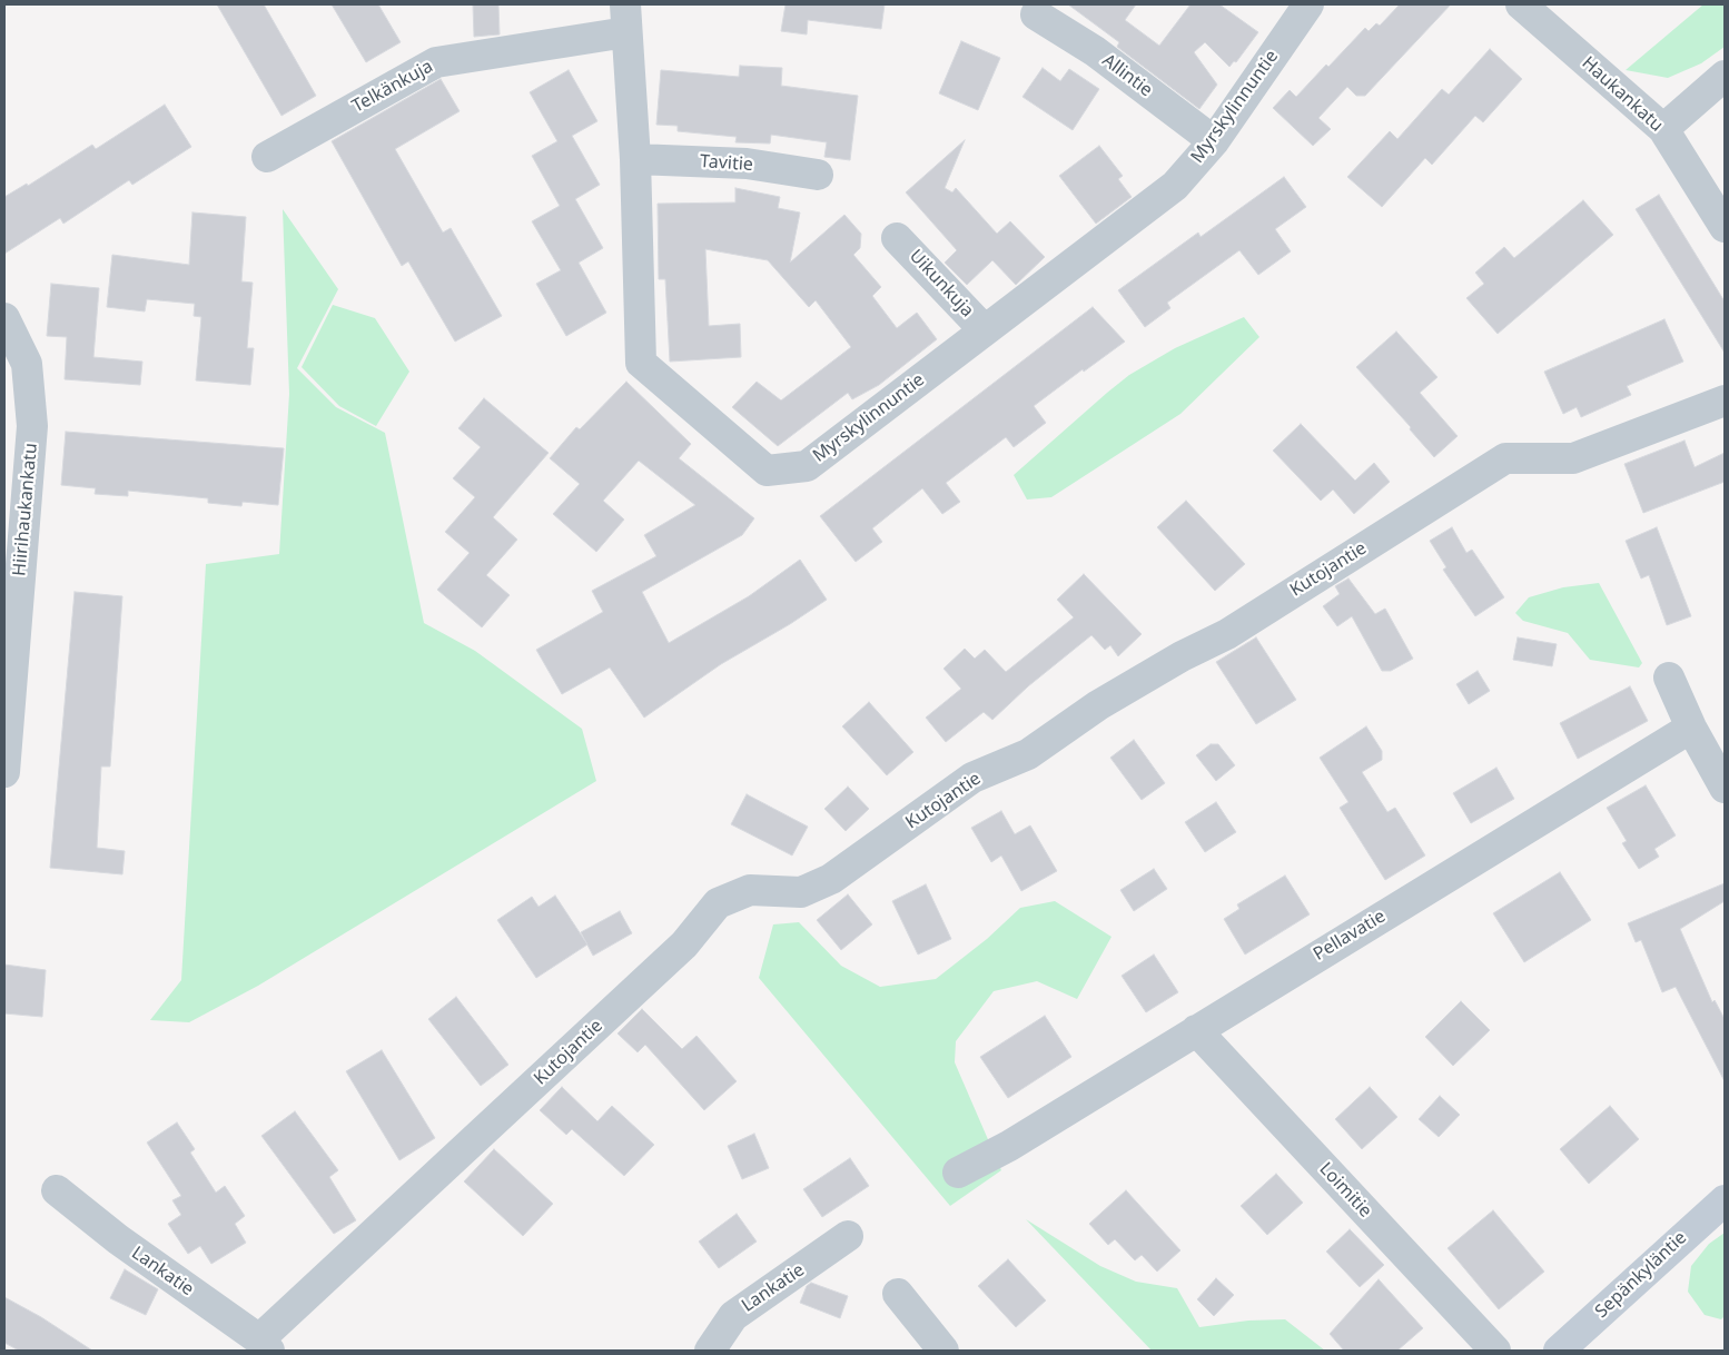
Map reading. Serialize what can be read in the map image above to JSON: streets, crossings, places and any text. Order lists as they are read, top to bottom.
{
  "streets": {
    "main road": ["Sepänkyläntie"],
    "street": [
      "Allintie",
      "Telkänkuja",
      "Haukankatu",
      "Myrskylinnuntie",
      "Tavitie",
      "Uikunkuja",
      "Hiirihaukankatu",
      "Kutojantie",
      "Pellavatie",
      "Loimitie",
      "Lankatie"
    ]
  },
  "crossings": [
    ["Allintie", "Myrskylinnuntie"],
    ["Telkänkuja", "Myrskylinnuntie"],
    ["Myrskylinnuntie", "Tavitie"],
    ["Myrskylinnuntie", "Uikunkuja"],
    ["Kutojantie", "Lankatie"],
    ["Pellavatie", "Loimitie"]
  ]
}
